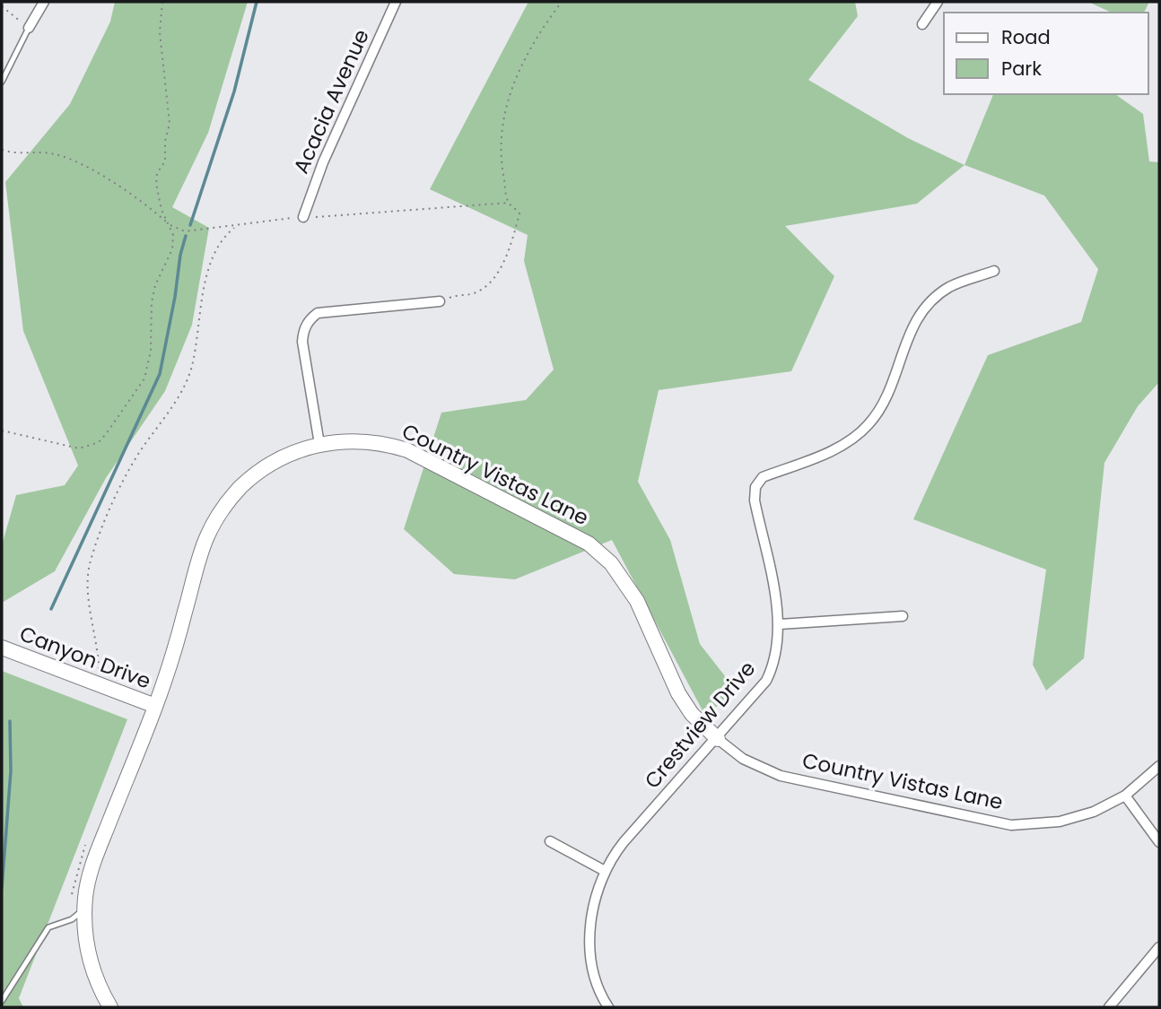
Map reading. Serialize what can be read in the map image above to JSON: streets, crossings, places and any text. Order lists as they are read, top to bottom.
{
  "streets": {
    "street": [
      "Acacia Avenue",
      "Country Vistas Lane",
      "Canyon Drive",
      "Crestview Drive"
    ]
  },
  "crossings": [
    ["Country Vistas Lane", "Canyon Drive"],
    ["Country Vistas Lane", "Crestview Drive"]
  ],
  "legend": ["Road", "Park"]
}
